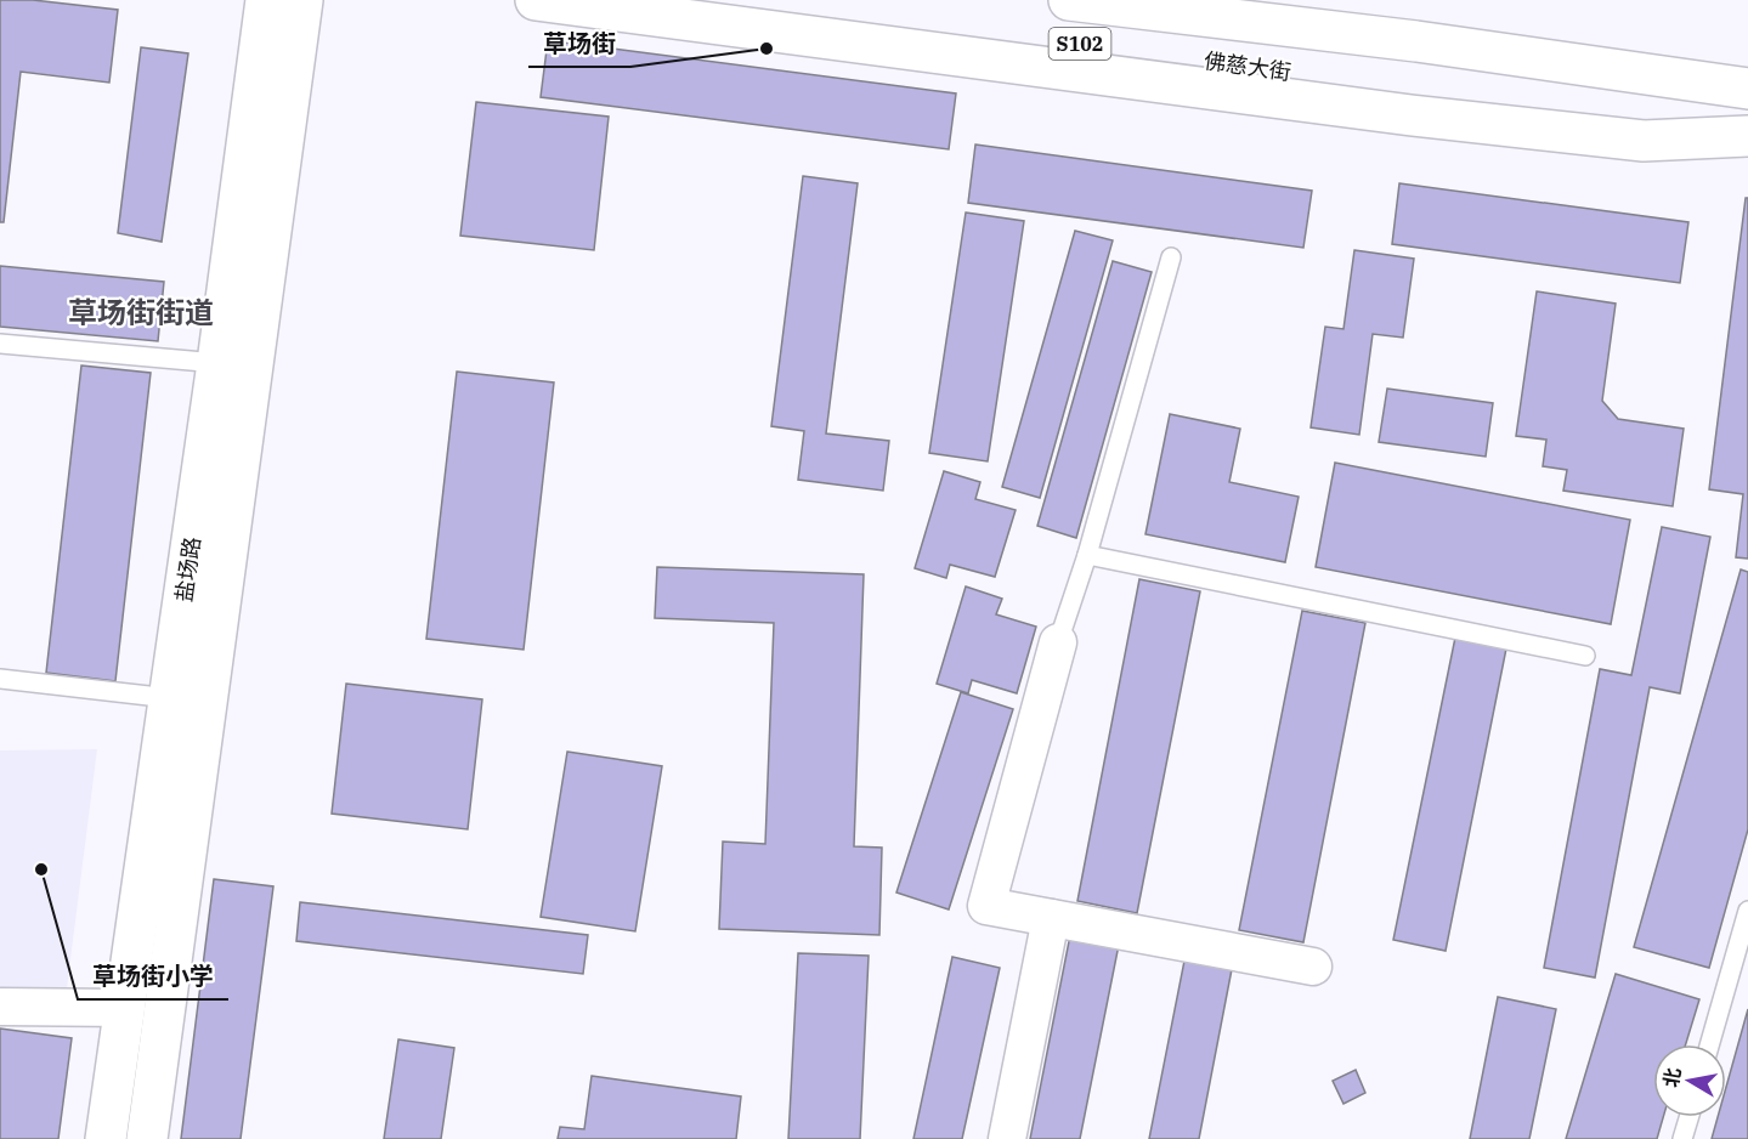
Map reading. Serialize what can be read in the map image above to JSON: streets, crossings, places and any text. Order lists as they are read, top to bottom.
{
  "streets": {
    "main road": ["S102", "佛慈大街", "盐场路"]
  },
  "districts": ["草场街街道"],
  "places": ["草场街", "草场街小学"],
  "north": "left"
}
